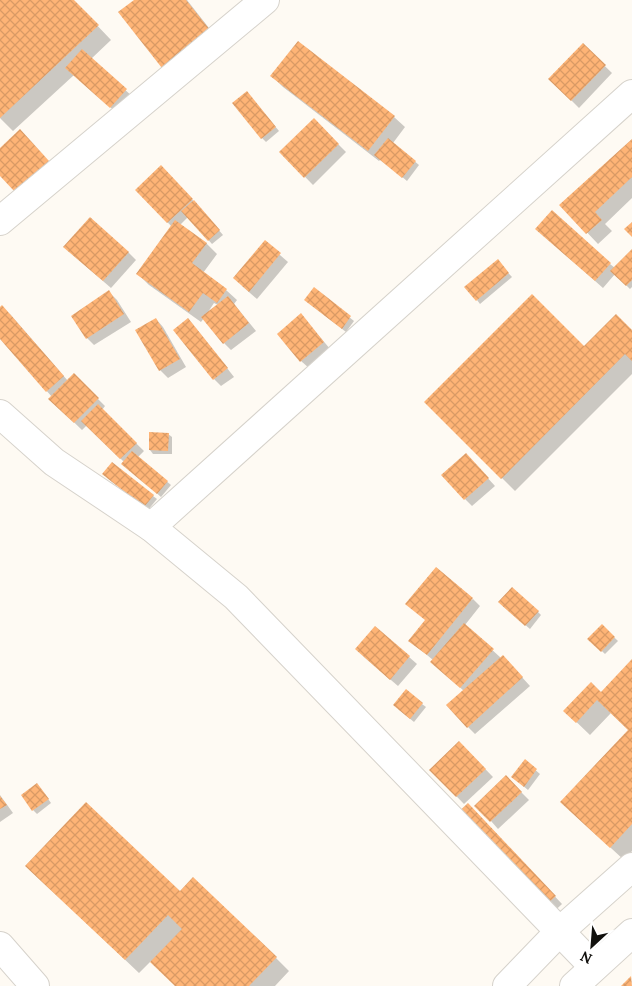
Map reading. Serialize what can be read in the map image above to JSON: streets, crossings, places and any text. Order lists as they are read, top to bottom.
{
  "north": "bottom left"
}
